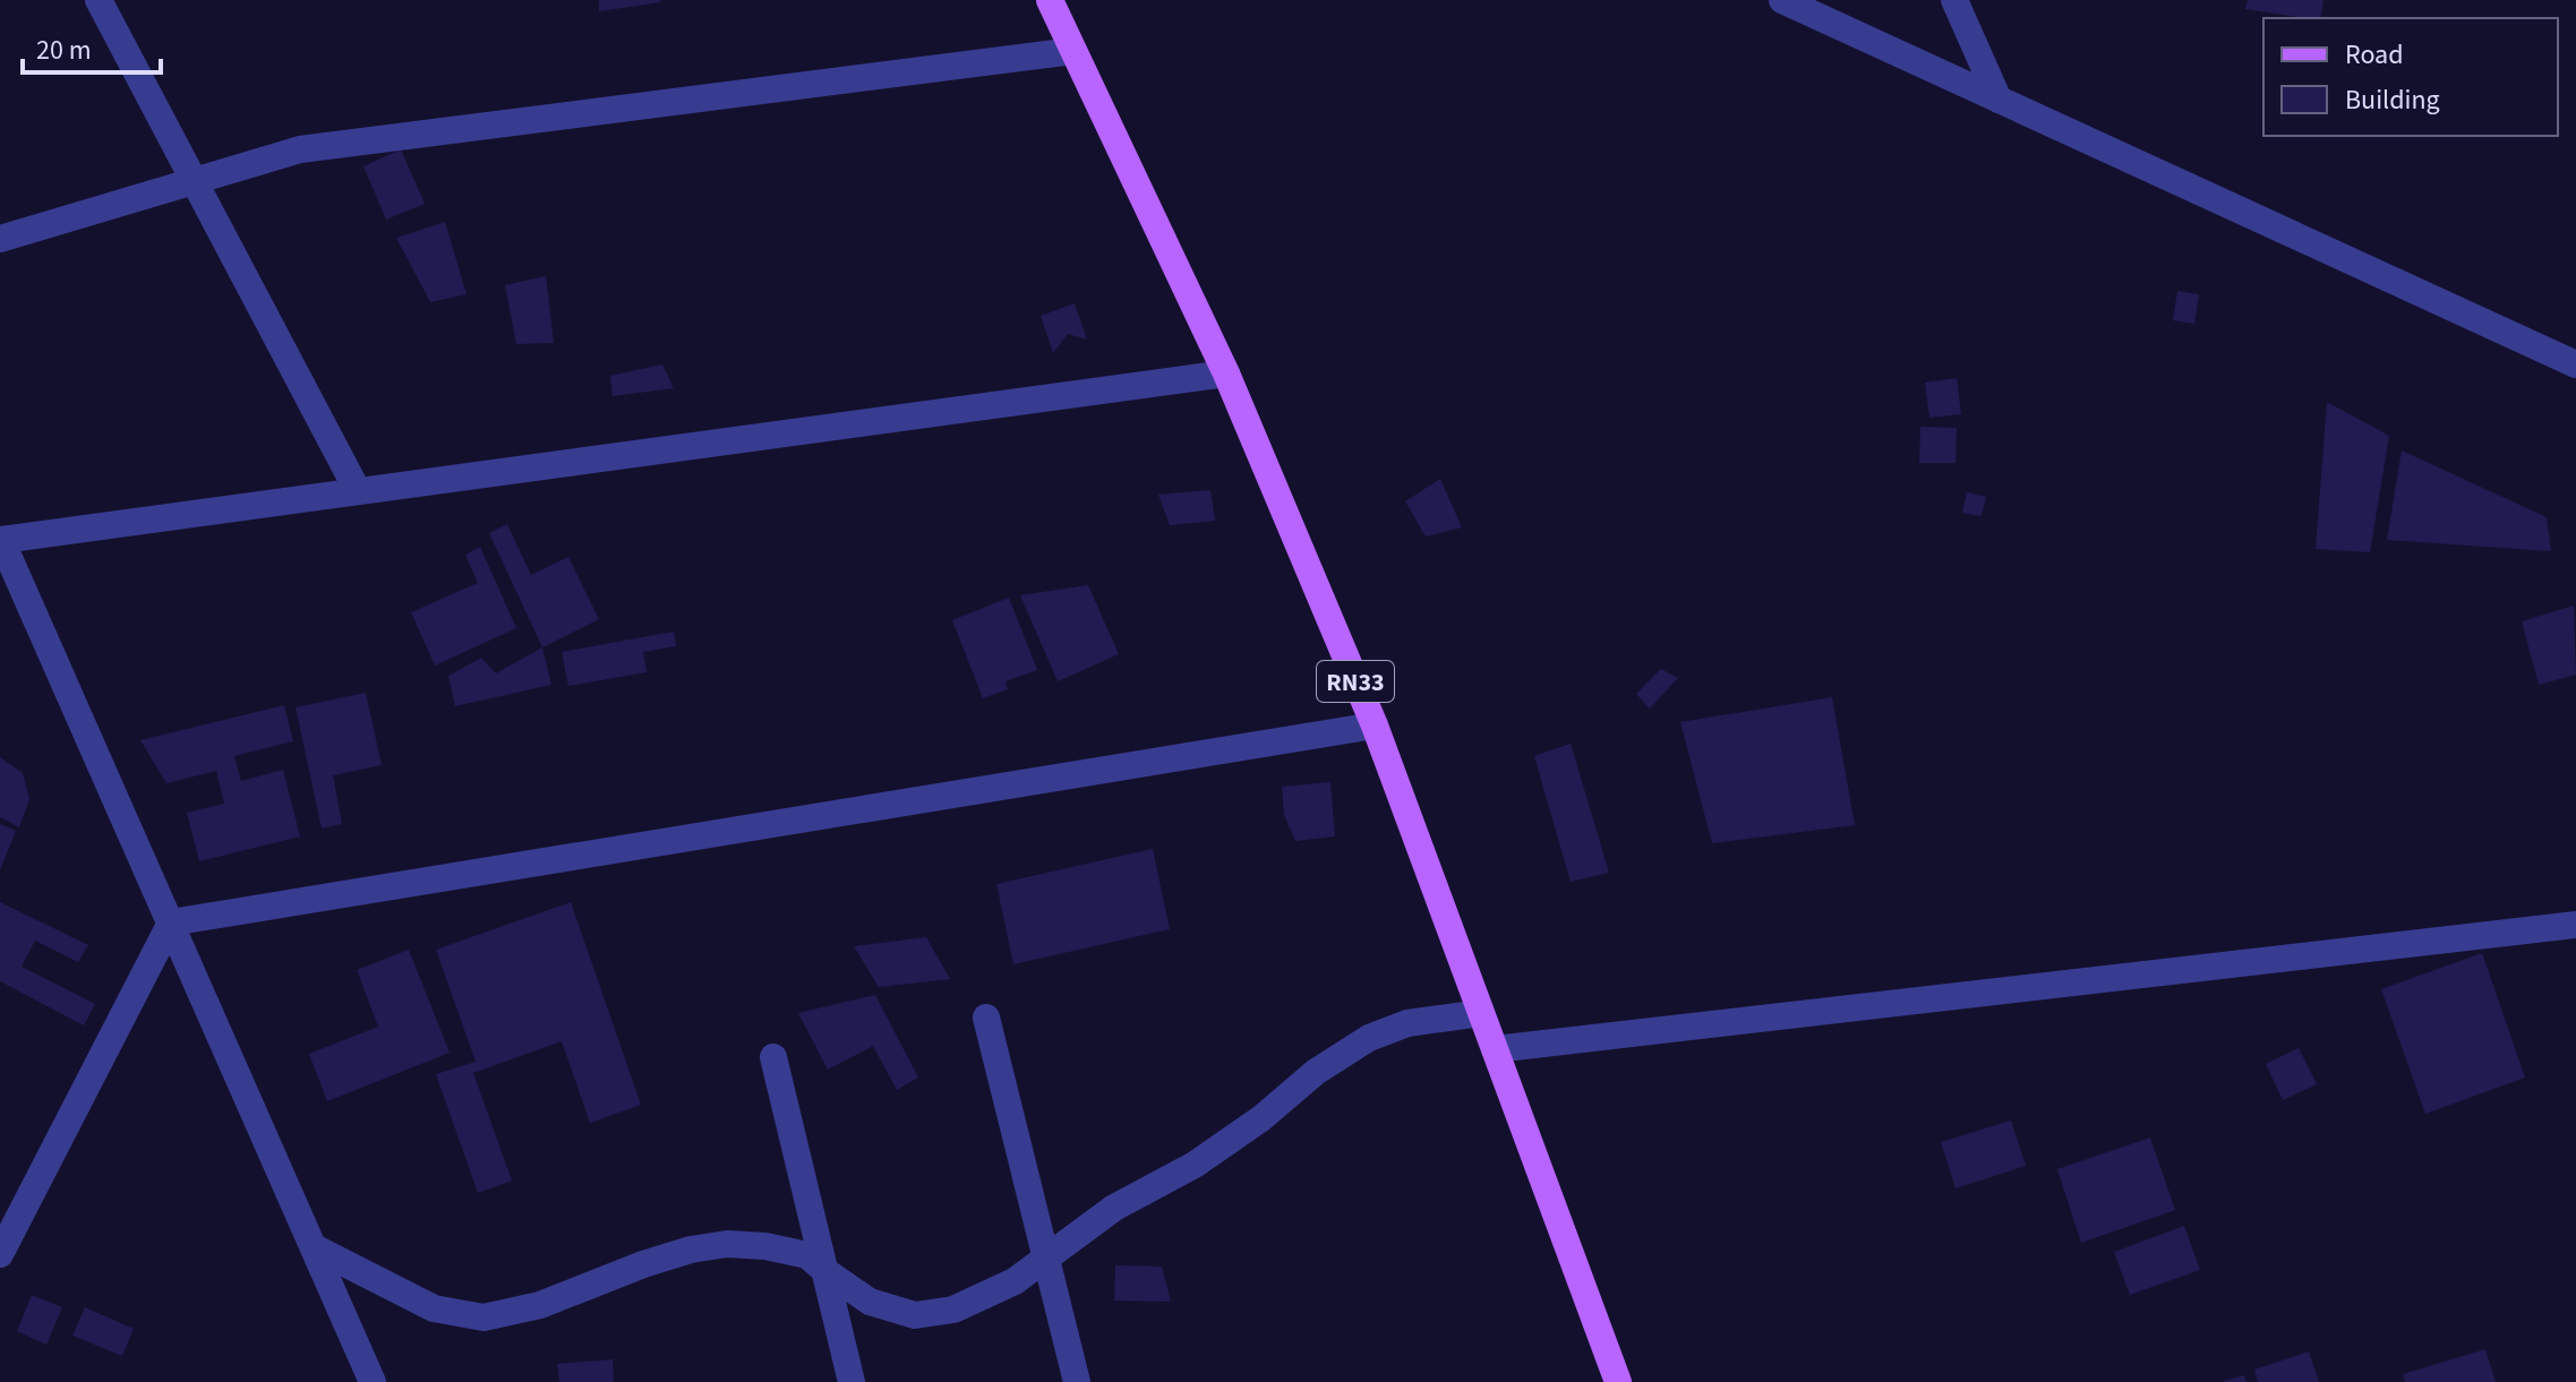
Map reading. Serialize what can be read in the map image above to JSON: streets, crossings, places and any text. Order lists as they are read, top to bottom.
{
  "streets": {
    "main road": ["RN33"]
  },
  "legend": ["Road", "Building"],
  "scale_bar": "20 m"
}
